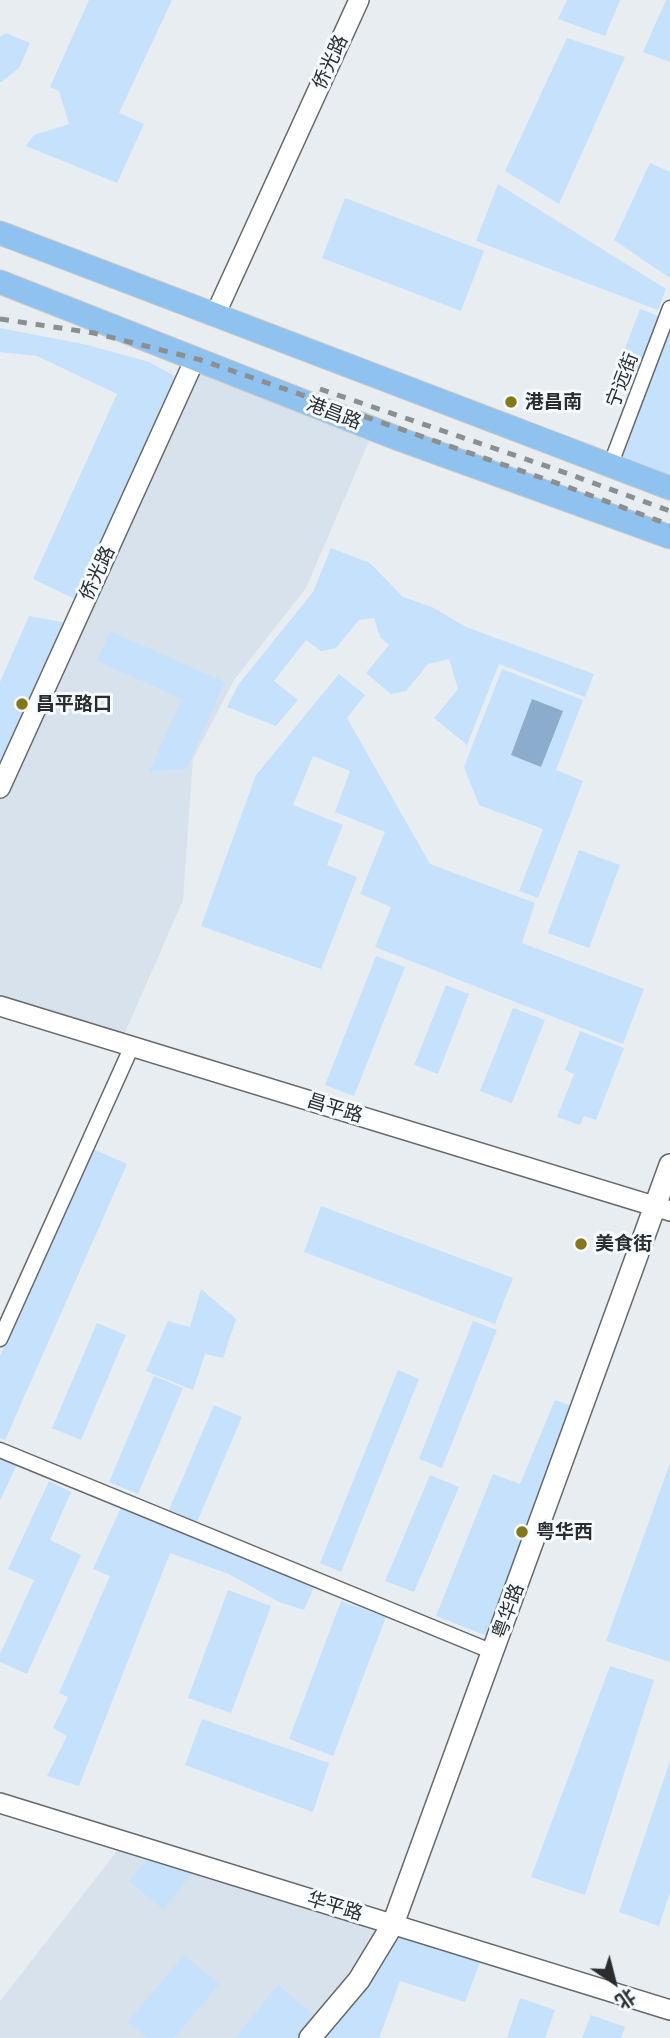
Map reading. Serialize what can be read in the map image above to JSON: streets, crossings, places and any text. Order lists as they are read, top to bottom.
{
  "streets": {
    "main road": ["港昌路", "粤华路"],
    "street": [
      "侨光路",
      "宁远街",
      "昌平路",
      "华平路"
    ]
  },
  "crossings": [
    ["侨光路", "港昌路"],
    ["昌平路", "粤华路"],
    ["粤华路", "华平路"]
  ],
  "places": [
    "港昌南",
    "昌平路口",
    "美食街",
    "粤华西"
  ],
  "north": "bottom right"
}
